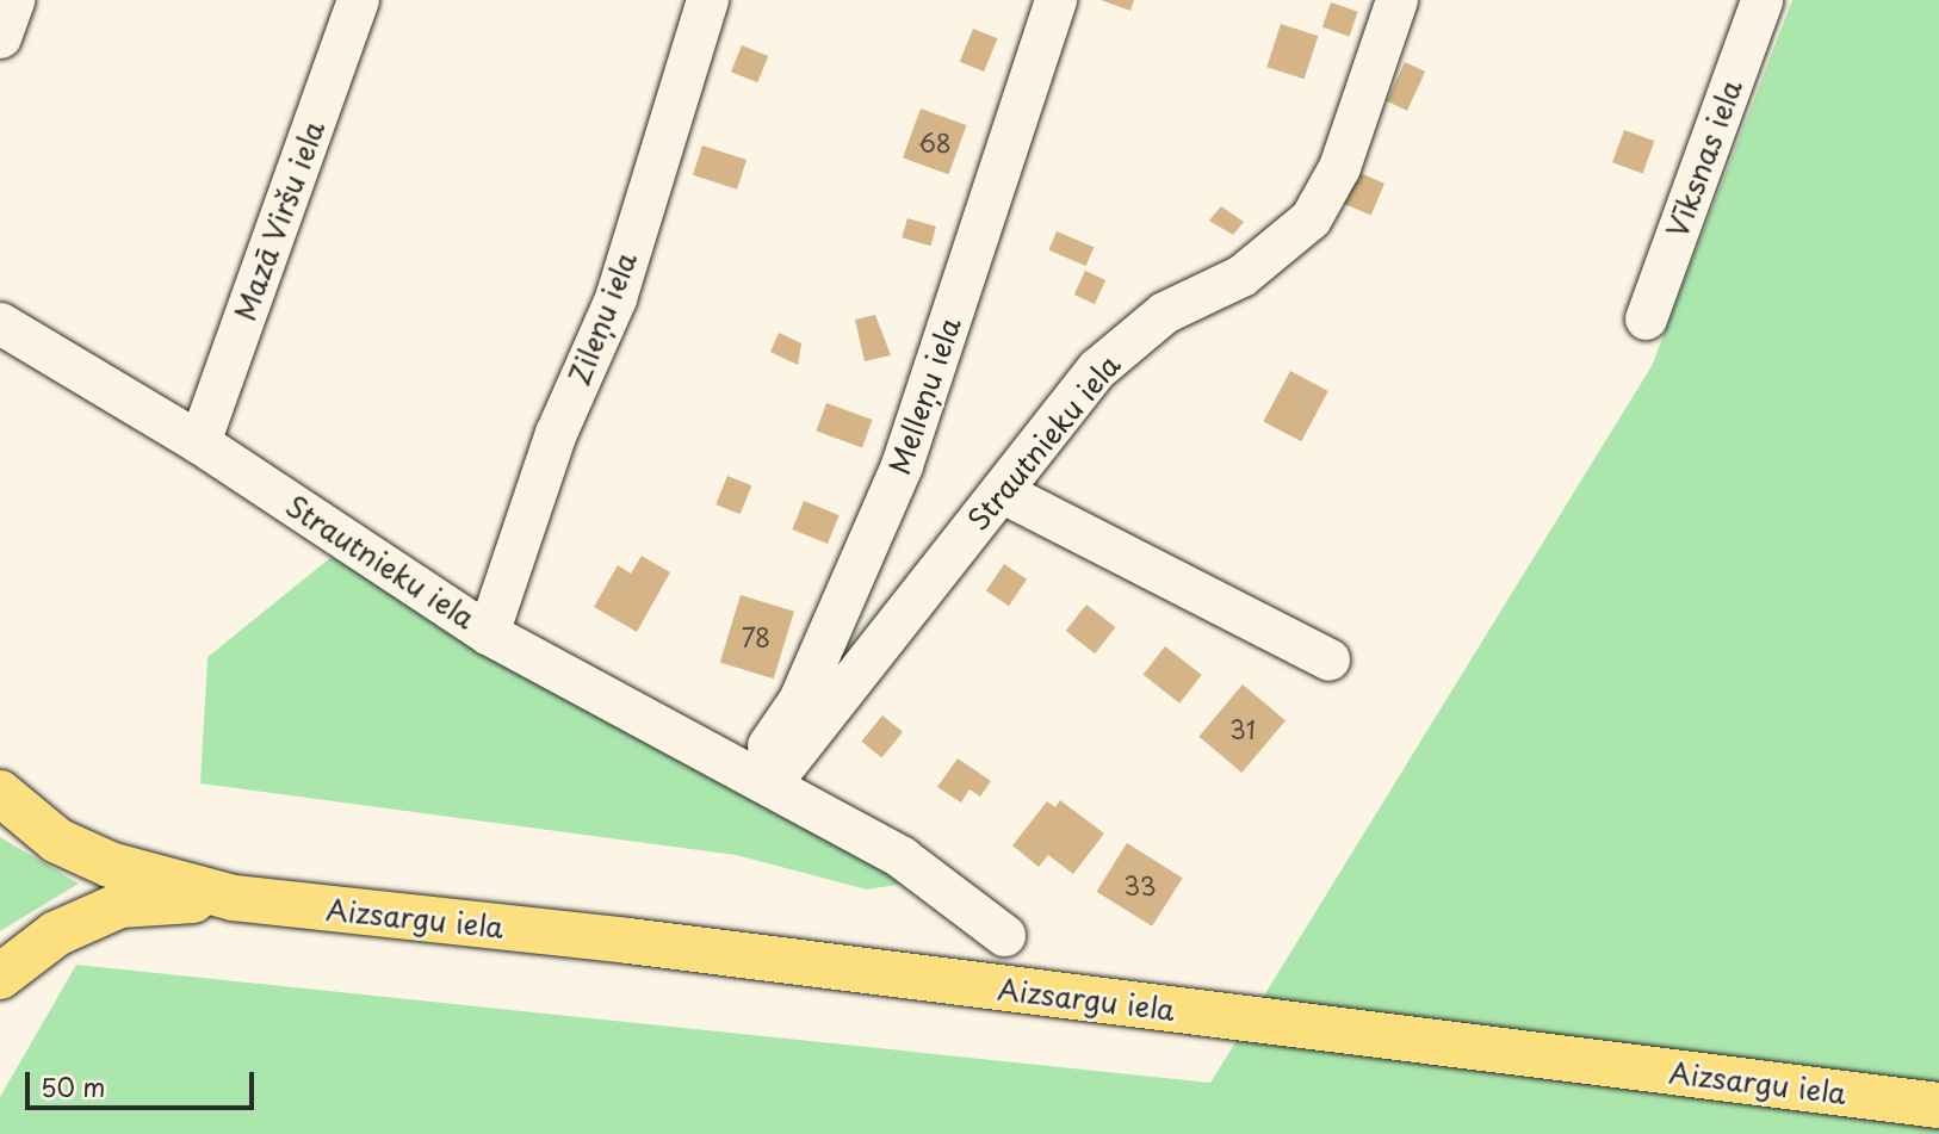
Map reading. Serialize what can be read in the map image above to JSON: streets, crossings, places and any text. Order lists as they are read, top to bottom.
{
  "streets": {
    "highway": ["Aizsargu iela"],
    "street": [
      "Vīksnas iela",
      "Mazā Viršu iela",
      "Zileņu iela",
      "Melleņu iela",
      "Strautnieku iela"
    ]
  },
  "crossings": [
    ["Mazā Viršu iela", "Strautnieku iela"],
    ["Zileņu iela", "Strautnieku iela"],
    ["Melleņu iela", "Strautnieku iela"]
  ],
  "house_numbers": [
    "68",
    "78",
    "31",
    "33"
  ],
  "scale_bar": "50 m"
}
